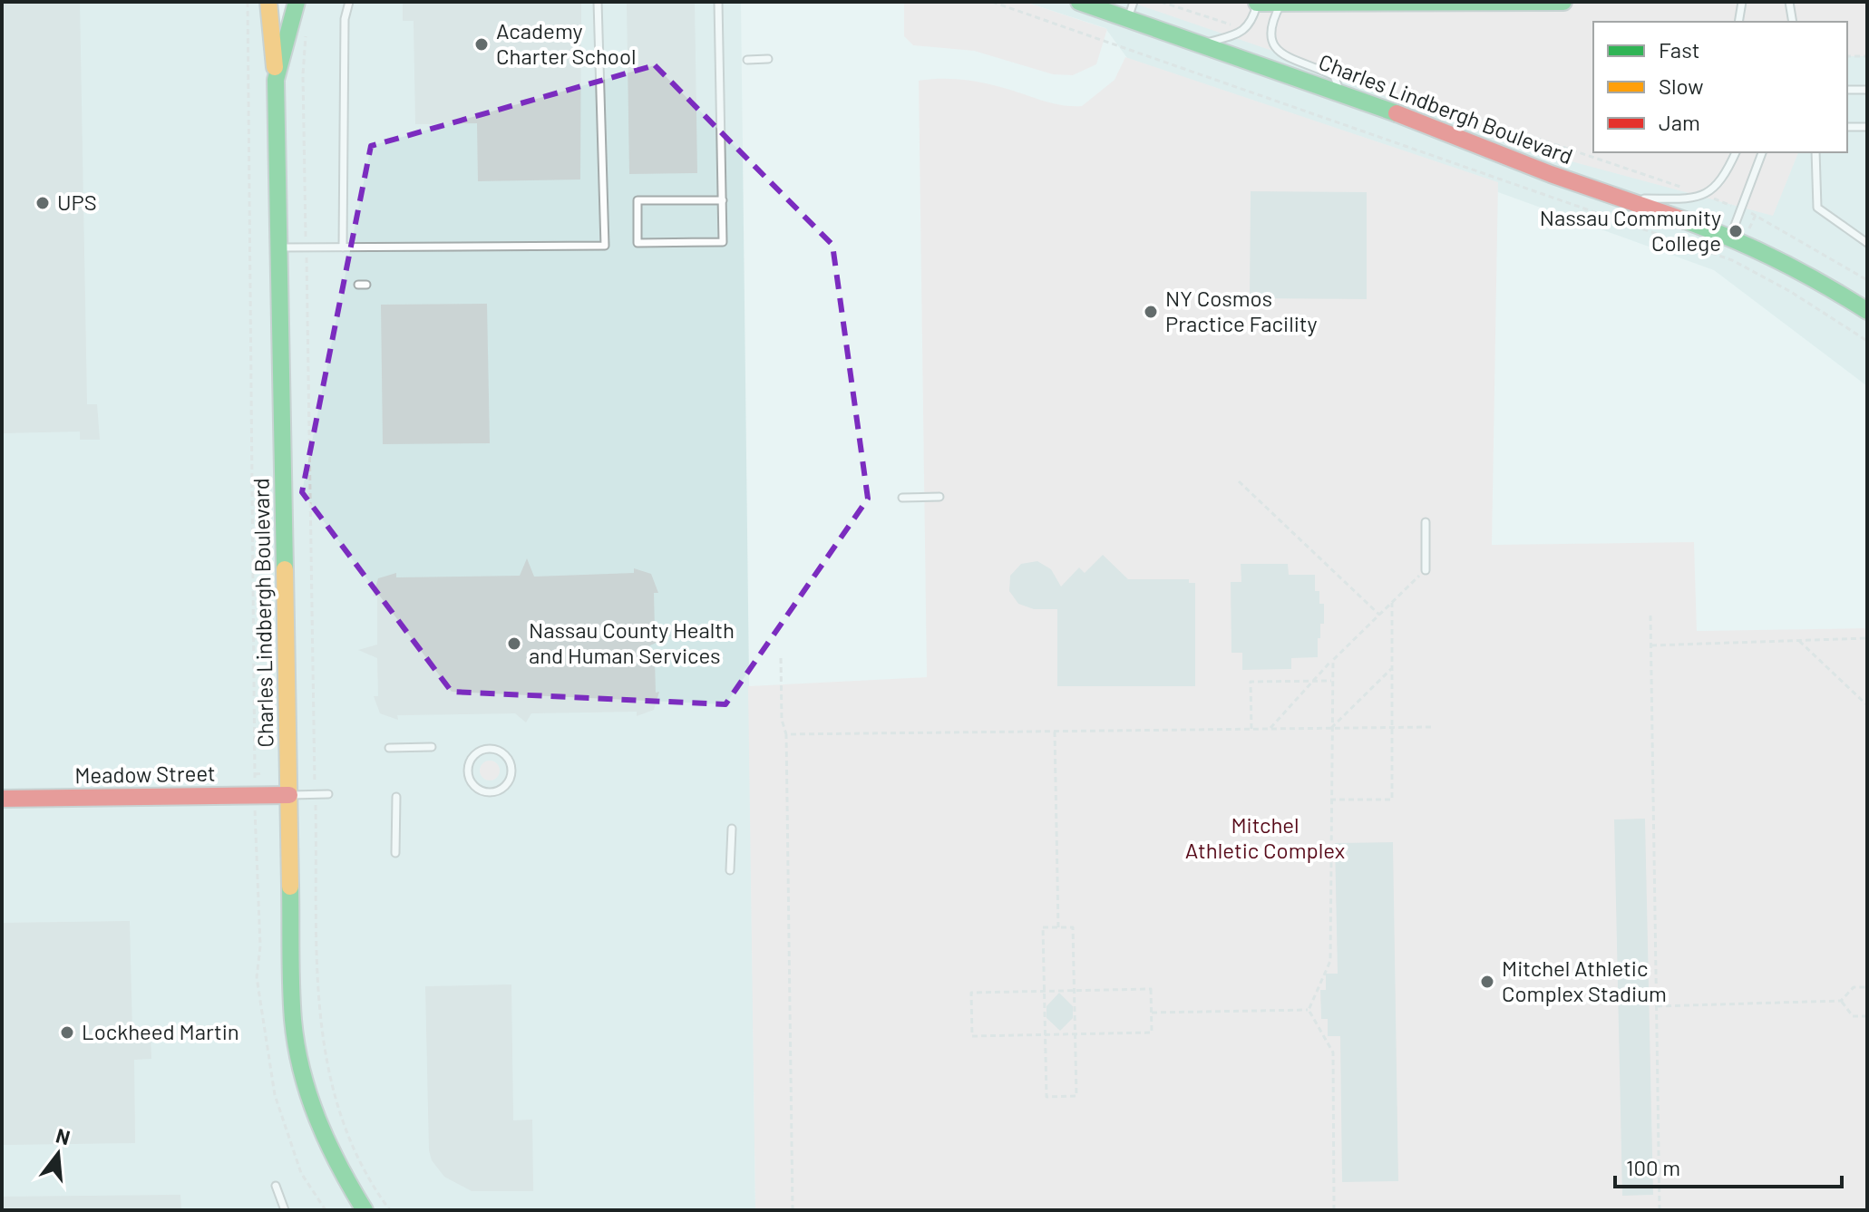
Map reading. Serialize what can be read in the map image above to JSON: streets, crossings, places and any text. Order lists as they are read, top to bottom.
{
  "streets": {
    "street": ["Charles Lindbergh Boulevard", "Meadow Street"]
  },
  "crossings": [
    ["Charles Lindbergh Boulevard", "Meadow Street"]
  ],
  "parks": ["Mitchel Athletic Complex"],
  "places": [
    "Academy Charter School",
    "UPS",
    "Nassau Community College",
    "NY Cosmos Practice Facility",
    "Nassau County Health and Human Services",
    "Mitchel Athletic Complex Stadium",
    "Lockheed Martin"
  ],
  "legend": ["Fast", "Slow", "Jam"],
  "scale_bar": "100 m",
  "north": "top"
}
